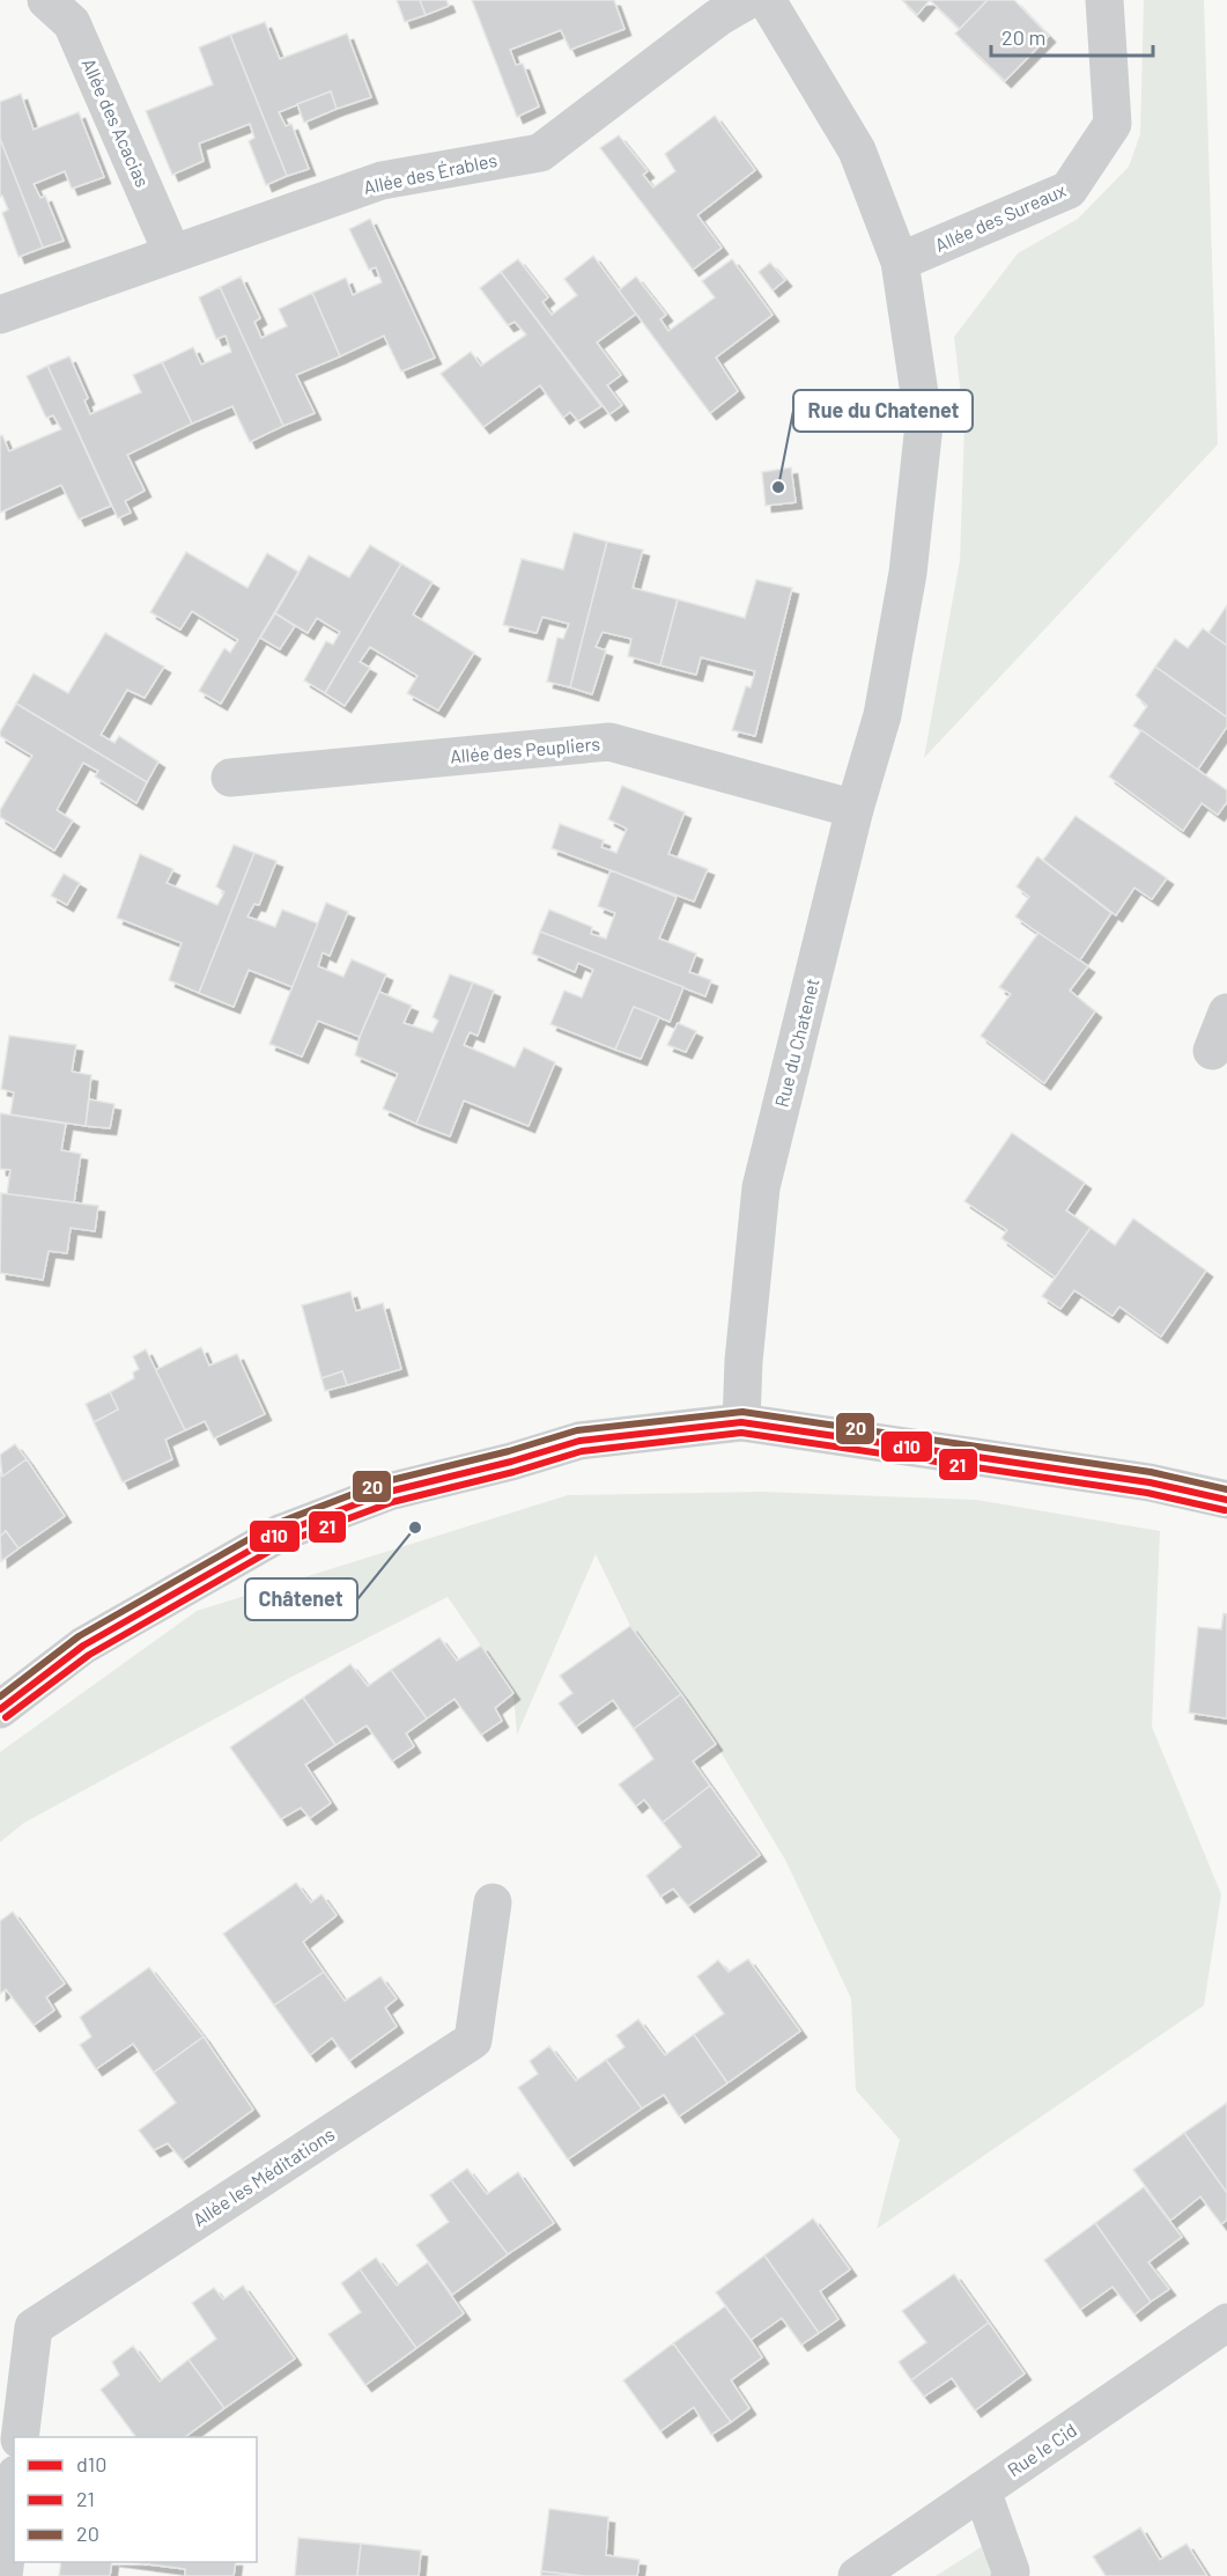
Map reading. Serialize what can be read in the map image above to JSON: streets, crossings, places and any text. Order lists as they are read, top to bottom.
{
  "streets": {
    "street": [
      "Allée des Acacias",
      "Allée des Érables",
      "Allée des Sureaux",
      "Allée des Peupliers",
      "Rue du Chatenet",
      "Allée les Méditations",
      "Rue le Cid"
    ]
  },
  "crossings": [
    ["Allée des Acacias", "Allée des Érables"],
    ["Allée des Sureaux", "Rue du Chatenet"],
    ["Allée des Peupliers", "Rue du Chatenet"]
  ],
  "places": ["Rue du Chatenet", "Châtenet"],
  "lines": ["transit line 20", "transit line d10", "transit line 21"],
  "legend": ["d10", "21", "20"],
  "scale_bar": "20 m"
}
